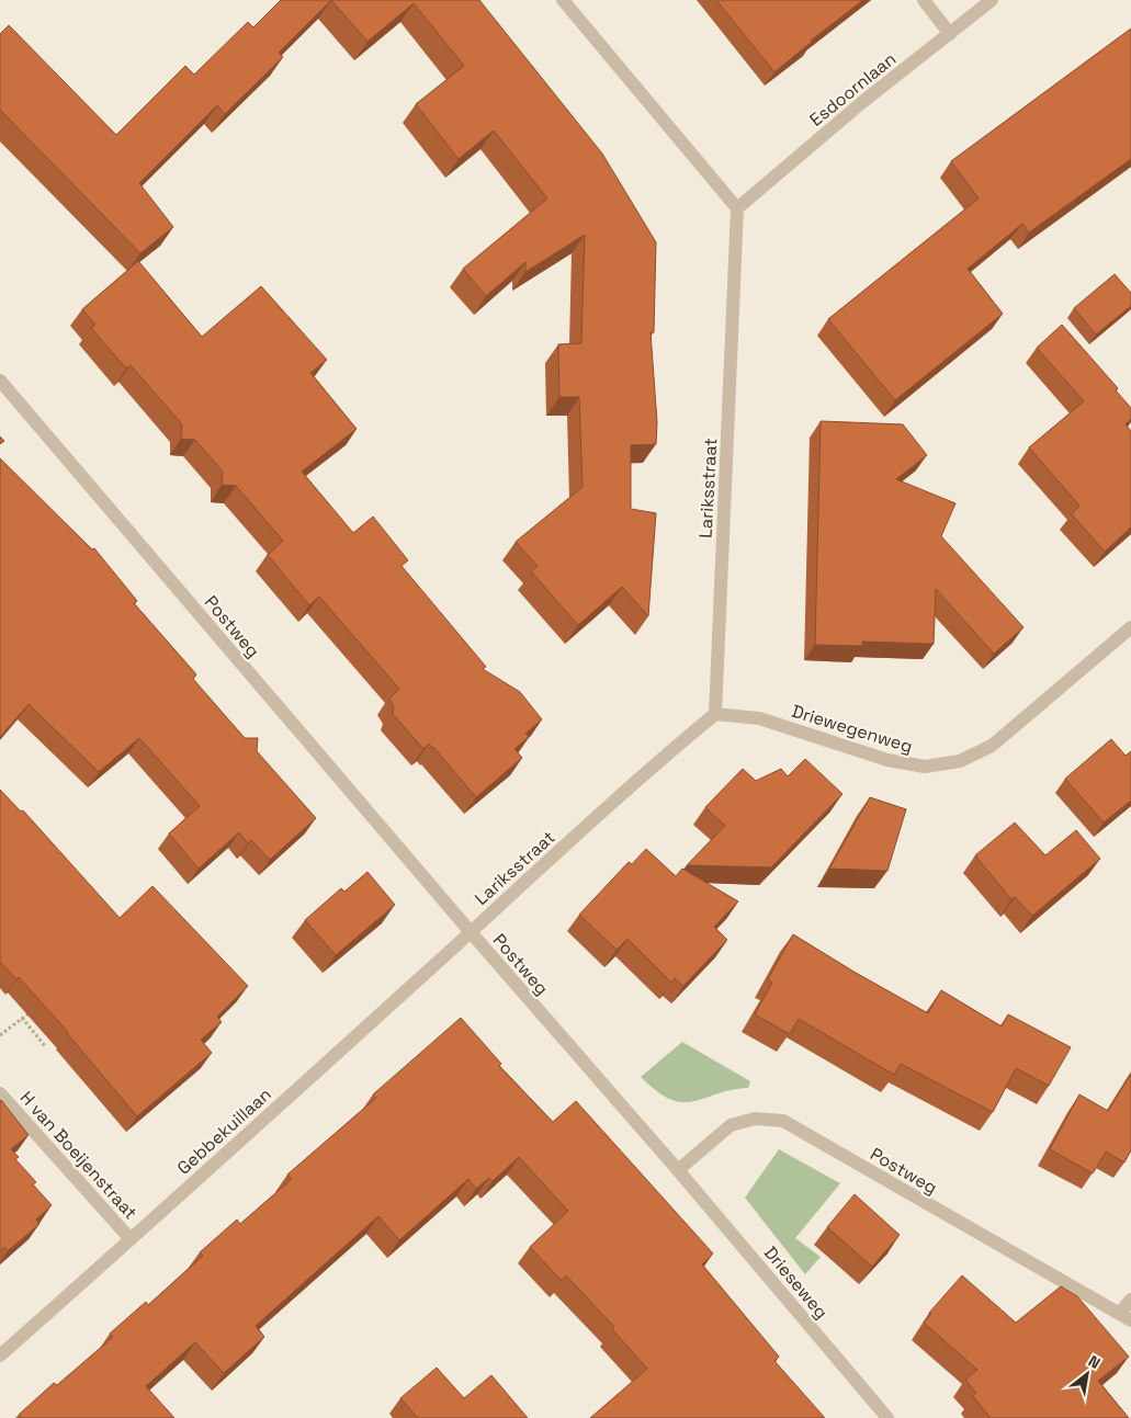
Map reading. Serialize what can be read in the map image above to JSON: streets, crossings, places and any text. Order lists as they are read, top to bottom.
{
  "streets": {
    "street": [
      "Esdoornlaan",
      "Lariksstraat",
      "Postweg",
      "Driewegenweg",
      "Gebbekuillaan",
      "H van Boeijenstraat",
      "Drieseweg"
    ]
  },
  "crossings": [
    ["Esdoornlaan", "Lariksstraat"],
    ["Lariksstraat", "Postweg"],
    ["Lariksstraat", "Driewegenweg"],
    ["Lariksstraat", "Gebbekuillaan"],
    ["Postweg", "Gebbekuillaan"],
    ["Postweg", "Drieseweg"],
    ["Gebbekuillaan", "H van Boeijenstraat"]
  ],
  "north": "top right"
}
